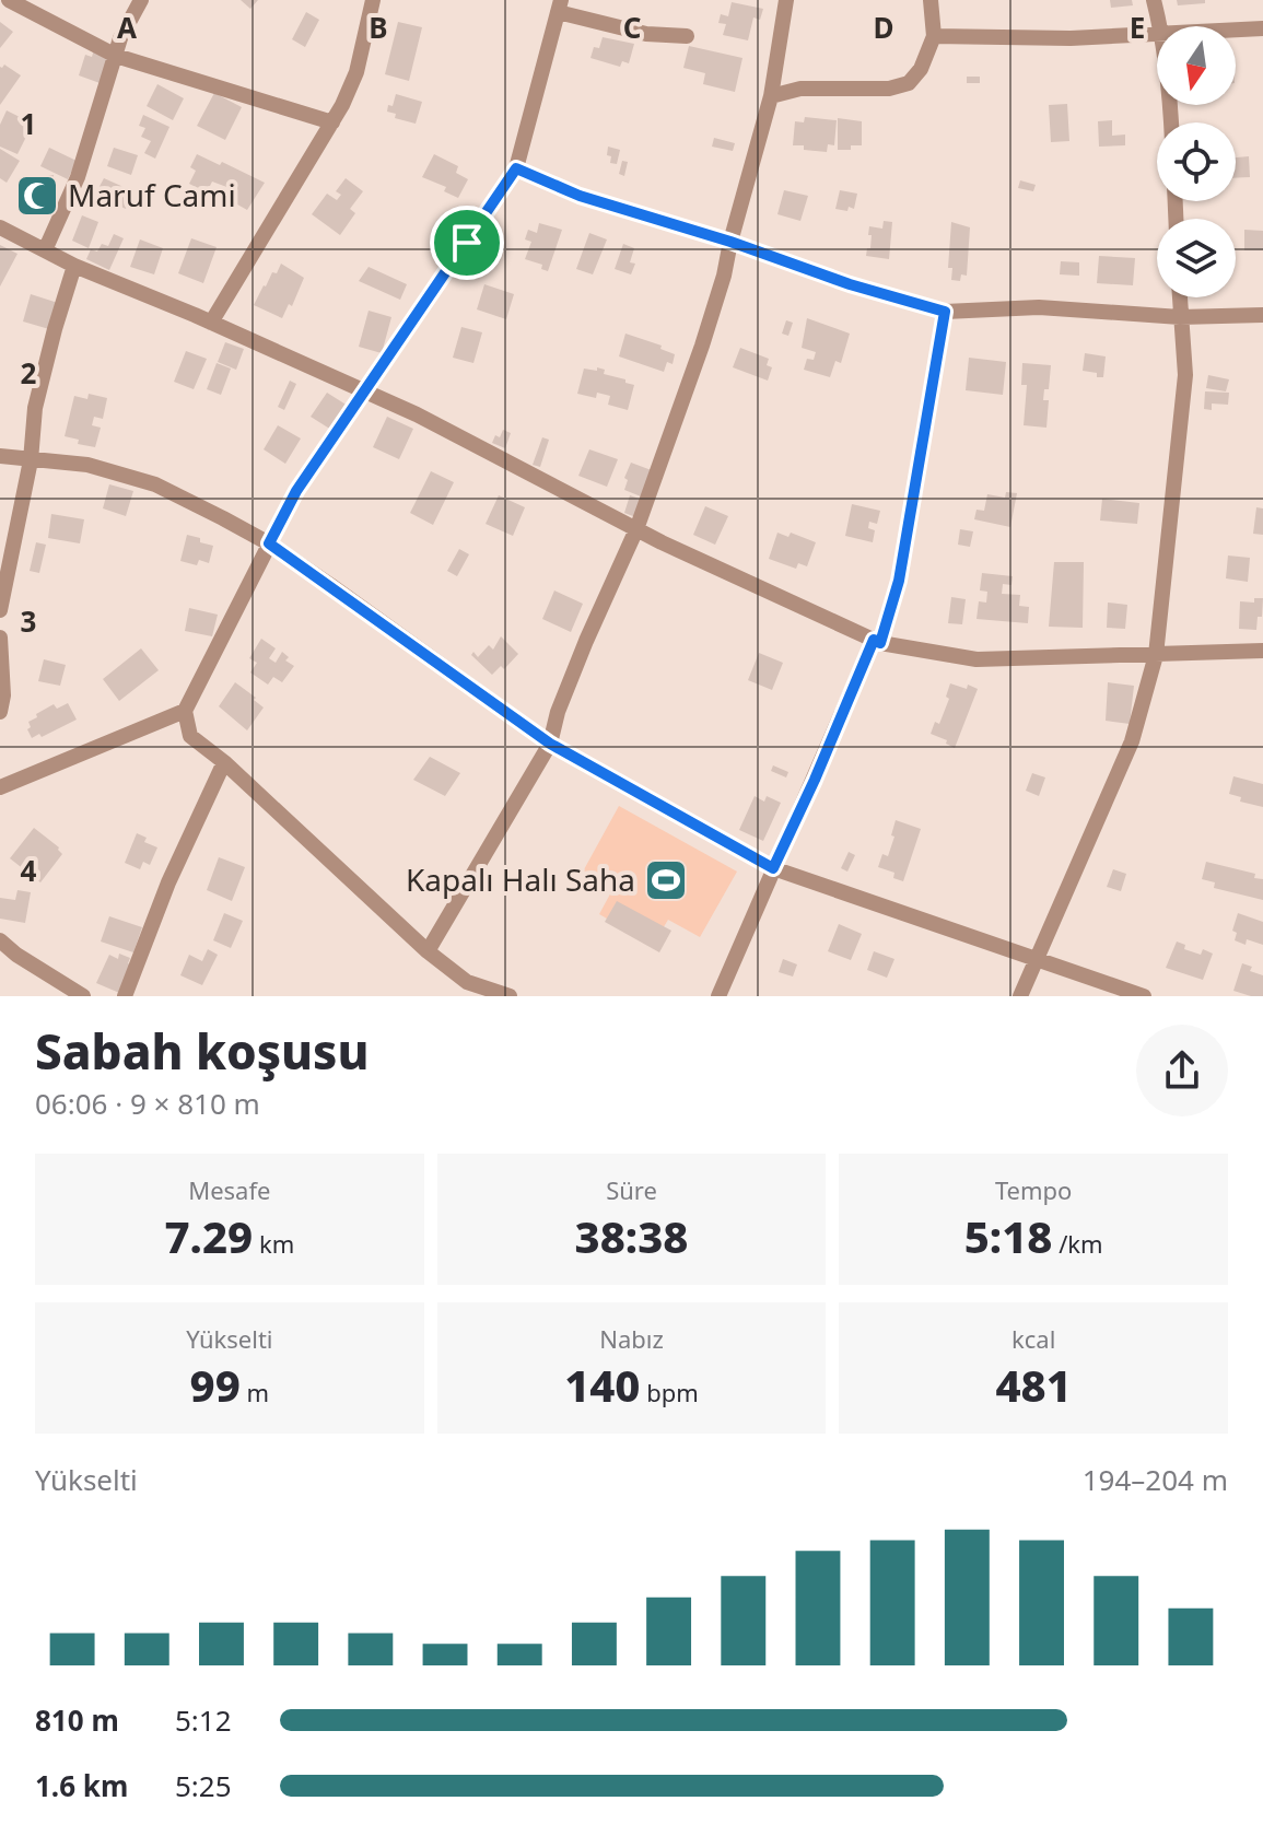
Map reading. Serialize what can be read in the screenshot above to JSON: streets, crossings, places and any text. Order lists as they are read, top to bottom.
{
  "places": {
    "mosque": ["Maruf Cami"],
    "sports": ["Kapalı Halı Saha"]
  },
  "north": "bottom",
  "page": {
    "heading": ["Sabah koşusu", "06:06 · 9 × 810 m"],
    "stats": [
      ["Mesafe", "7.29 km"],
      ["Süre", "38:38"],
      ["Tempo", "5:18 /km"],
      ["Yükselti", "99 m"],
      ["Nabız", "140 bpm"],
      ["kcal", "481"]
    ],
    "chart": ["Yükselti", "194–204 m"],
    "list": [
      {
        "name": "810 m",
        "note": "5:12"
      },
      {
        "name": "1.6 km",
        "note": "5:25"
      }
    ]
  },
  "grid": {
    "columns": [
      "A",
      "B",
      "C",
      "D",
      "E"
    ],
    "rows": [
      "1",
      "2",
      "3",
      "4"
    ]
  }
}
